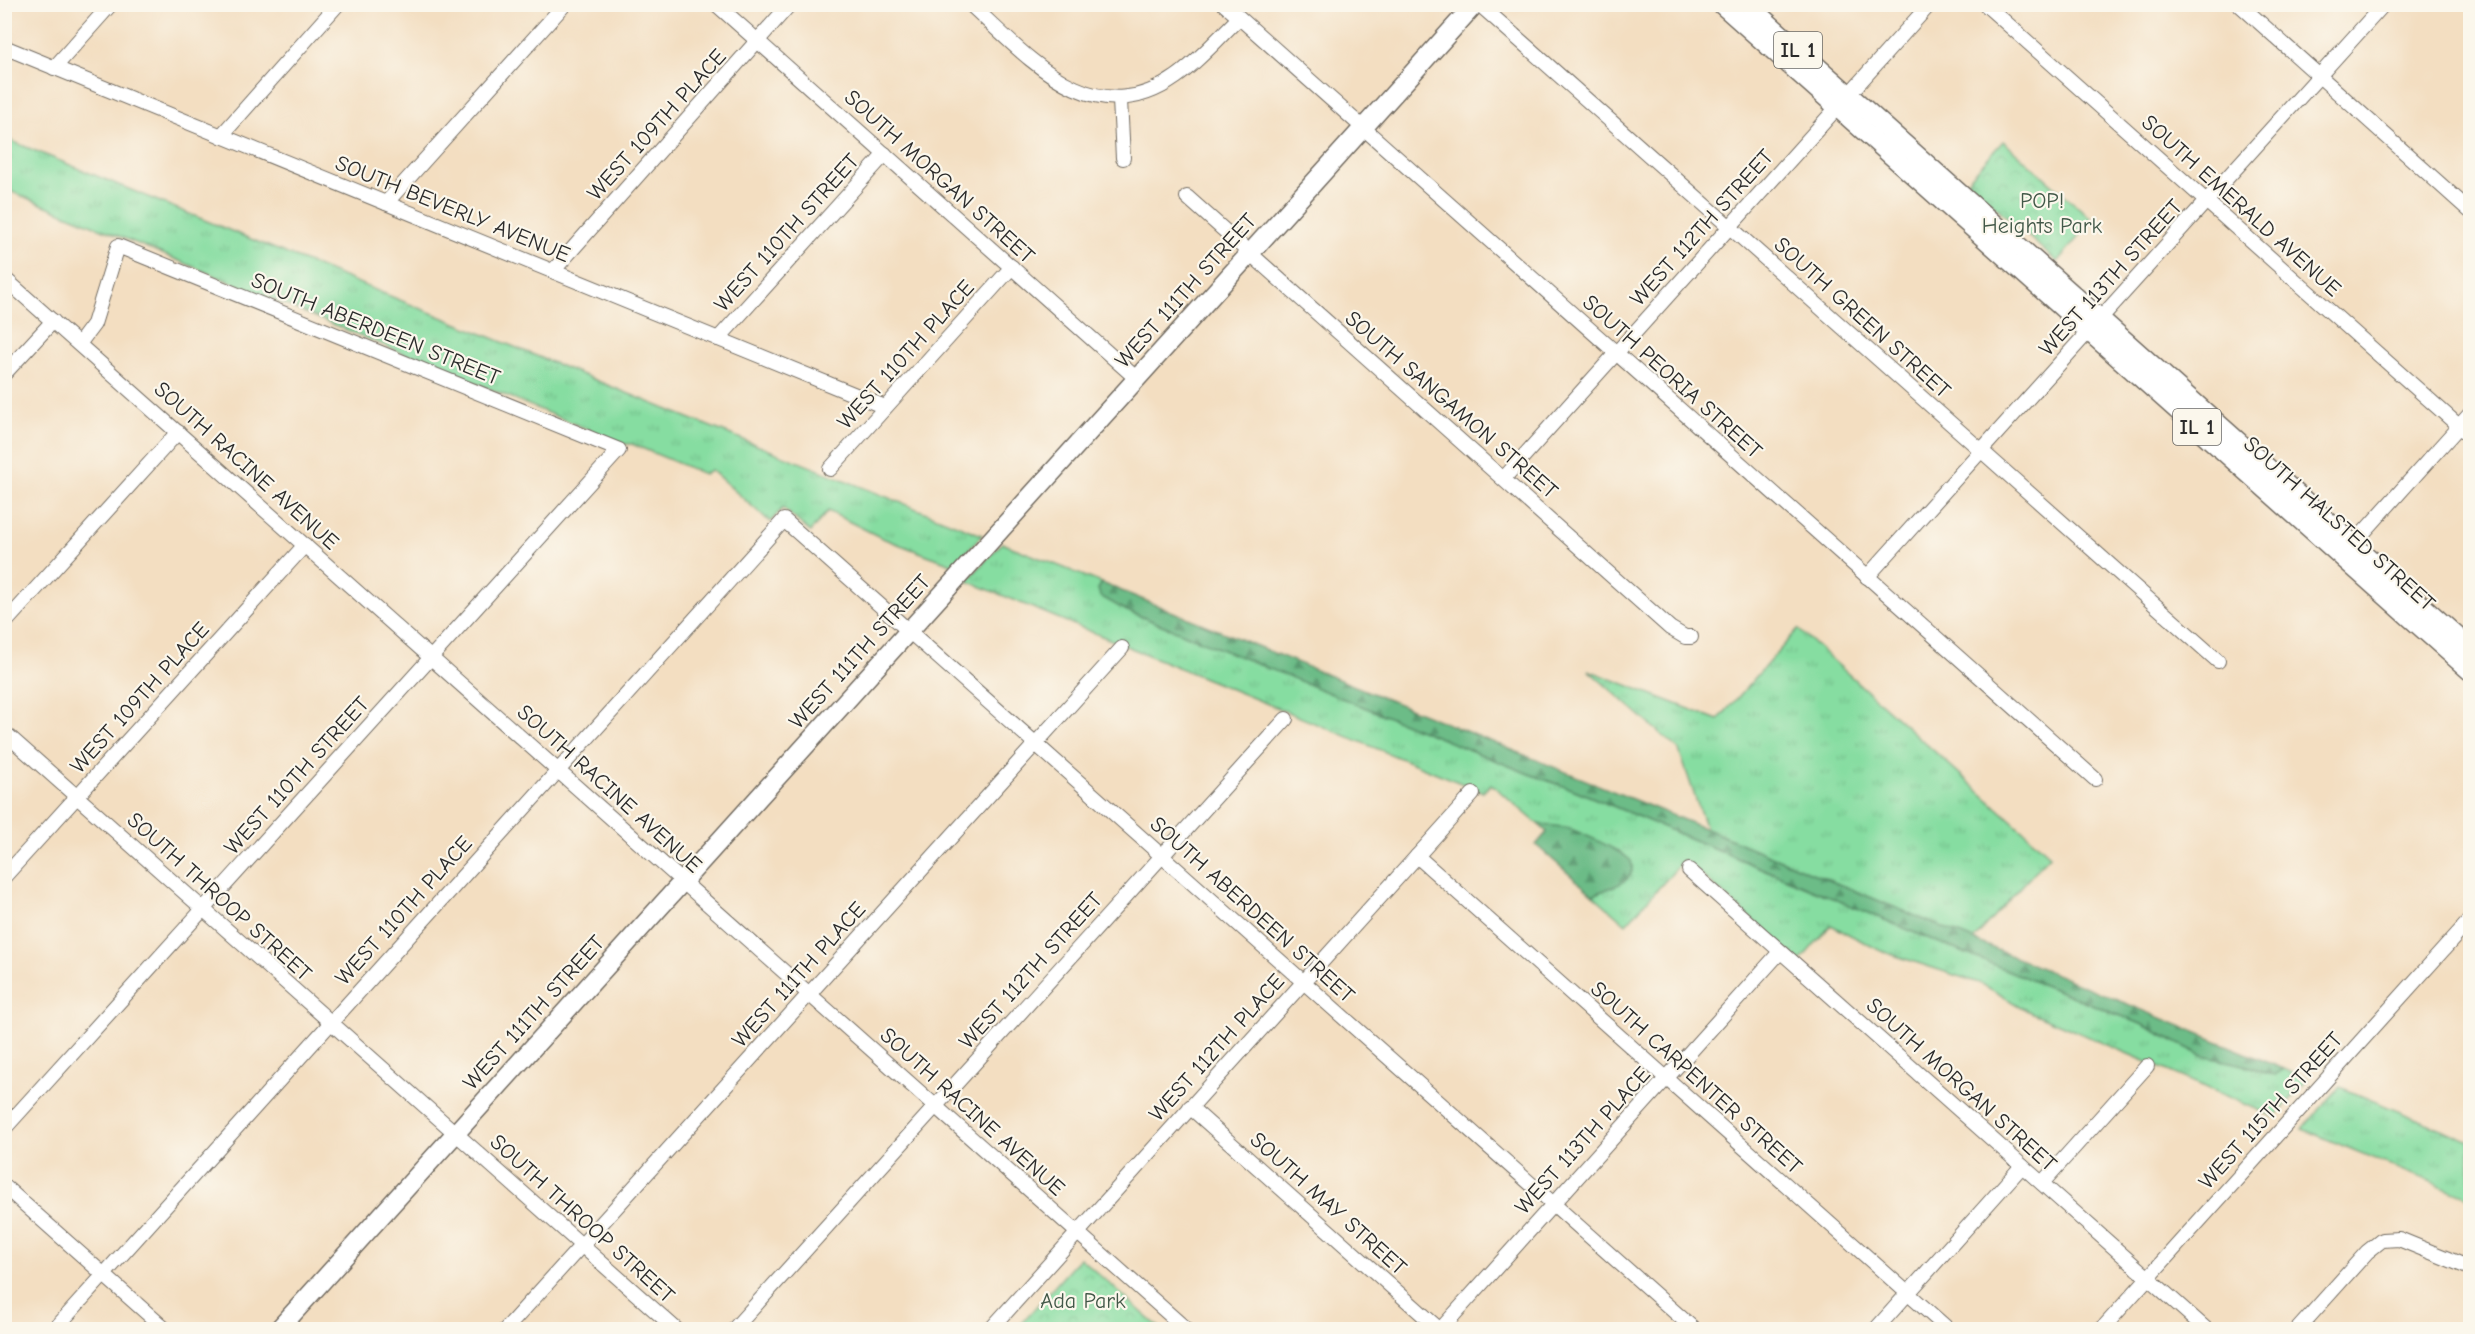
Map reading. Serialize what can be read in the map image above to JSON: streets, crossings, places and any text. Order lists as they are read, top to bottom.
{
  "streets": {
    "main road": ["IL 1", "WEST 111TH STREET", "SOUTH HALSTED STREET"],
    "street": [
      "WEST 109TH PLACE",
      "SOUTH MORGAN STREET",
      "SOUTH EMERALD AVENUE",
      "SOUTH BEVERLY AVENUE",
      "WEST 112TH STREET",
      "WEST 110TH STREET",
      "WEST 113TH STREET",
      "SOUTH GREEN STREET",
      "SOUTH ABERDEEN STREET",
      "WEST 110TH PLACE",
      "SOUTH PEORIA STREET",
      "SOUTH SANGAMON STREET",
      "SOUTH RACINE AVENUE",
      "SOUTH THROOP STREET",
      "WEST 111TH PLACE",
      "WEST 112TH PLACE",
      "SOUTH CARPENTER STREET",
      "WEST 115TH STREET",
      "WEST 113TH PLACE",
      "SOUTH MAY STREET"
    ]
  },
  "crossings": [
    ["WEST 109TH PLACE", "SOUTH MORGAN STREET"],
    ["WEST 109TH PLACE", "SOUTH BEVERLY AVENUE"],
    ["WEST 109TH PLACE", "SOUTH RACINE AVENUE"],
    ["WEST 109TH PLACE", "SOUTH THROOP STREET"],
    ["SOUTH MORGAN STREET", "WEST 110TH STREET"],
    ["SOUTH MORGAN STREET", "WEST 111TH STREET"],
    ["SOUTH MORGAN STREET", "WEST 110TH PLACE"],
    ["SOUTH MORGAN STREET", "WEST 115TH STREET"],
    ["SOUTH MORGAN STREET", "WEST 113TH PLACE"],
    ["SOUTH EMERALD AVENUE", "WEST 113TH STREET"],
    ["SOUTH BEVERLY AVENUE", "WEST 110TH STREET"],
    ["SOUTH BEVERLY AVENUE", "WEST 110TH PLACE"],
    ["WEST 112TH STREET", "SOUTH GREEN STREET"],
    ["WEST 112TH STREET", "SOUTH ABERDEEN STREET"],
    ["WEST 112TH STREET", "SOUTH PEORIA STREET"],
    ["WEST 112TH STREET", "SOUTH SANGAMON STREET"],
    ["WEST 112TH STREET", "SOUTH RACINE AVENUE"],
    ["WEST 112TH STREET", "SOUTH HALSTED STREET"],
    ["WEST 110TH STREET", "SOUTH ABERDEEN STREET"],
    ["WEST 110TH STREET", "SOUTH RACINE AVENUE"],
    ["WEST 110TH STREET", "SOUTH THROOP STREET"],
    ["WEST 113TH STREET", "SOUTH GREEN STREET"],
    ["WEST 113TH STREET", "SOUTH PEORIA STREET"],
    ["WEST 113TH STREET", "SOUTH HALSTED STREET"],
    ["WEST 111TH STREET", "SOUTH GREEN STREET"],
    ["WEST 111TH STREET", "SOUTH ABERDEEN STREET"],
    ["WEST 111TH STREET", "SOUTH PEORIA STREET"],
    ["WEST 111TH STREET", "SOUTH SANGAMON STREET"],
    ["WEST 111TH STREET", "SOUTH RACINE AVENUE"],
    ["WEST 111TH STREET", "SOUTH THROOP STREET"],
    ["SOUTH ABERDEEN STREET", "WEST 110TH PLACE"],
    ["SOUTH ABERDEEN STREET", "SOUTH RACINE AVENUE"],
    ["SOUTH ABERDEEN STREET", "WEST 111TH PLACE"],
    ["SOUTH ABERDEEN STREET", "WEST 112TH PLACE"],
    ["SOUTH ABERDEEN STREET", "WEST 113TH PLACE"],
    ["WEST 110TH PLACE", "SOUTH RACINE AVENUE"],
    ["WEST 110TH PLACE", "SOUTH THROOP STREET"],
    ["SOUTH RACINE AVENUE", "WEST 111TH PLACE"],
    ["SOUTH RACINE AVENUE", "WEST 112TH PLACE"],
    ["SOUTH THROOP STREET", "WEST 111TH PLACE"],
    ["WEST 112TH PLACE", "SOUTH CARPENTER STREET"],
    ["WEST 112TH PLACE", "SOUTH MAY STREET"],
    ["SOUTH CARPENTER STREET", "WEST 113TH PLACE"],
    ["WEST 113TH PLACE", "SOUTH MAY STREET"]
  ],
  "parks": ["POP! Heights Park", "Ada Park"]
}
